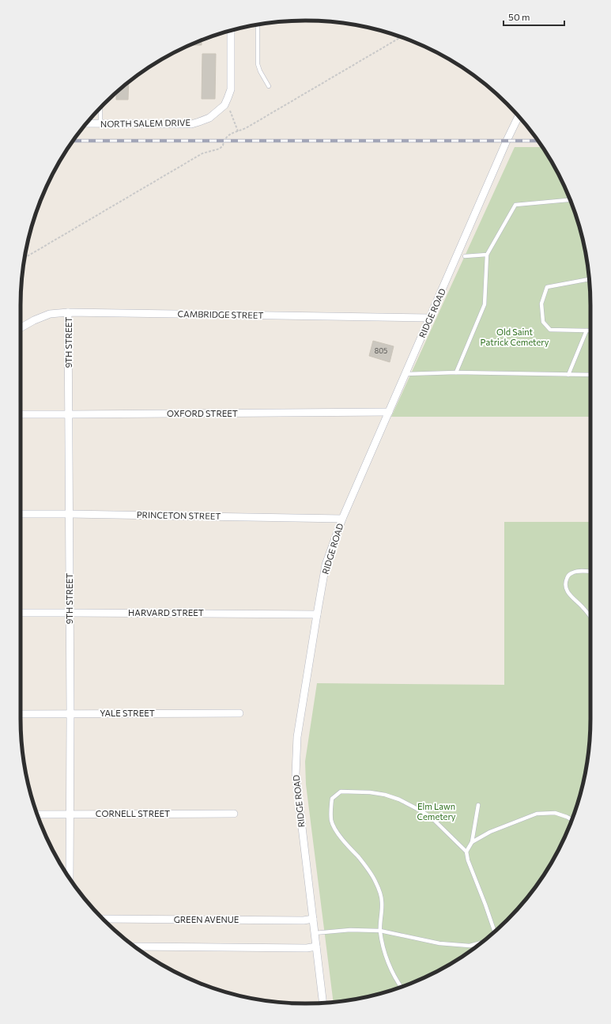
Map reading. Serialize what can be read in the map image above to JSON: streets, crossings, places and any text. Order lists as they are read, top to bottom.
{
  "streets": {
    "street": [
      "NORTH SALEM DRIVE",
      "RIDGE ROAD",
      "CAMBRIDGE STREET",
      "9TH STREET",
      "OXFORD STREET",
      "PRINCETON STREET",
      "HARVARD STREET",
      "YALE STREET",
      "CORNELL STREET",
      "GREEN AVENUE"
    ]
  },
  "crossings": [
    ["RIDGE ROAD", "CAMBRIDGE STREET"],
    ["RIDGE ROAD", "OXFORD STREET"],
    ["RIDGE ROAD", "PRINCETON STREET"],
    ["RIDGE ROAD", "HARVARD STREET"],
    ["RIDGE ROAD", "GREEN AVENUE"],
    ["CAMBRIDGE STREET", "9TH STREET"],
    ["9TH STREET", "OXFORD STREET"],
    ["9TH STREET", "PRINCETON STREET"],
    ["9TH STREET", "HARVARD STREET"],
    ["9TH STREET", "YALE STREET"],
    ["9TH STREET", "CORNELL STREET"]
  ],
  "parks": ["Old Saint Patrick Cemetery", "Elm Lawn Cemetery"],
  "house_numbers": ["805"],
  "scale_bar": "50 m"
}
